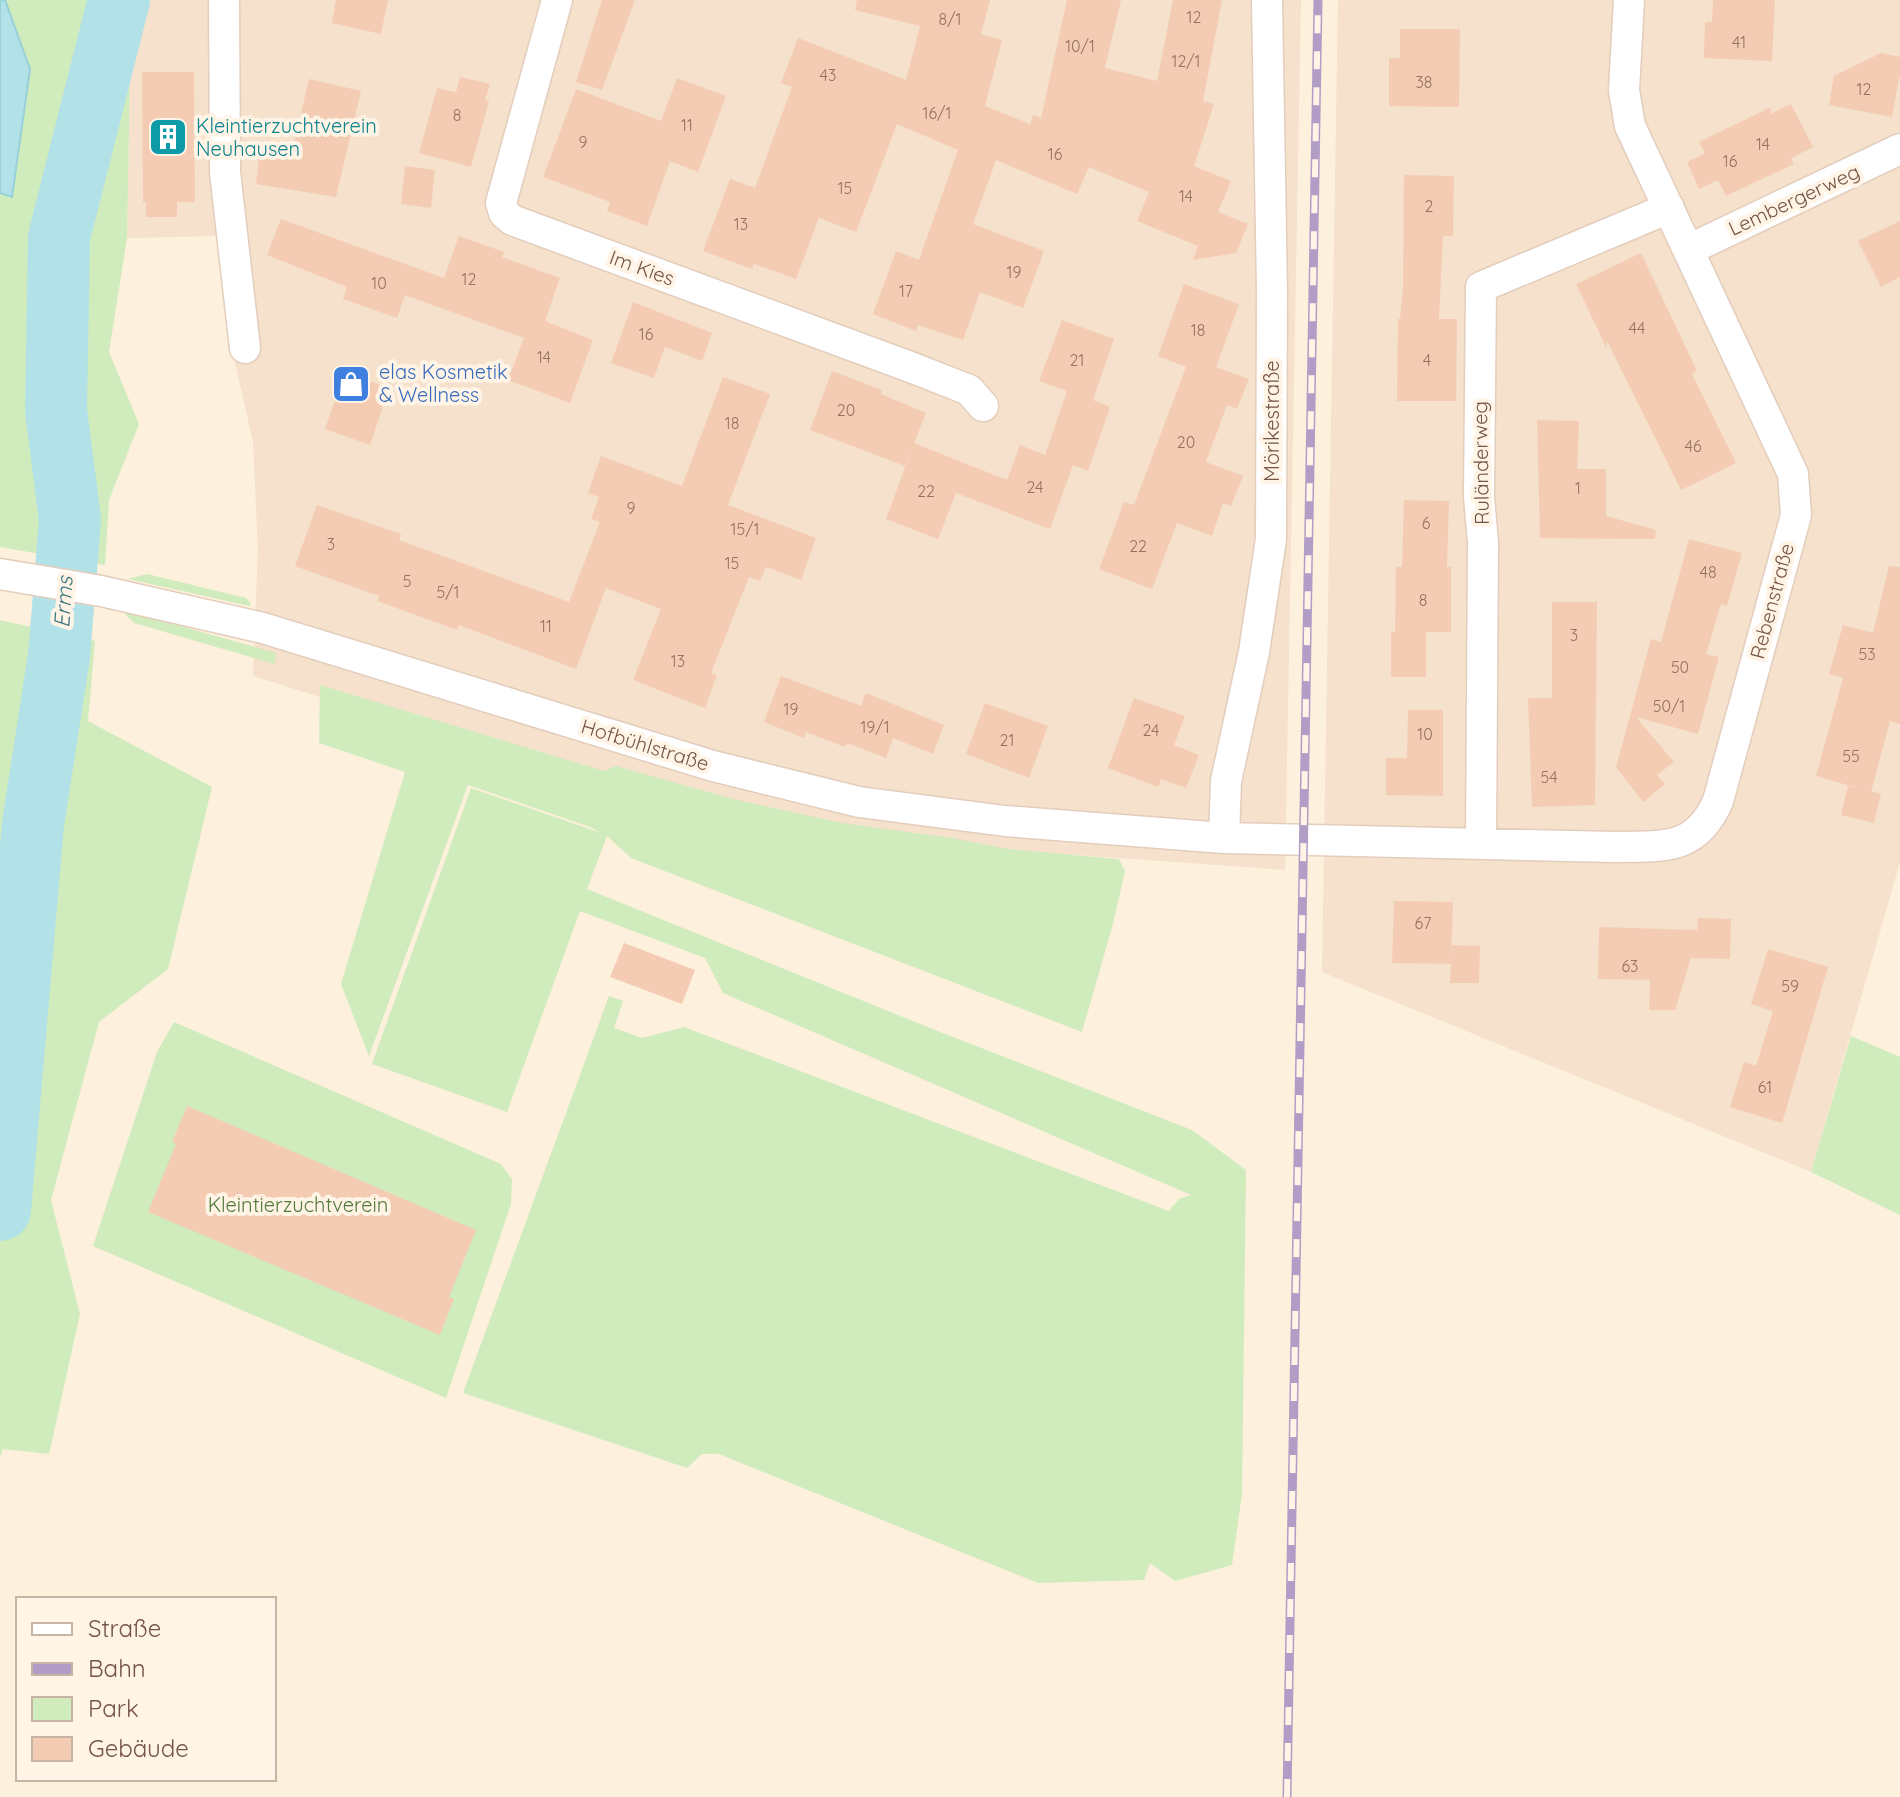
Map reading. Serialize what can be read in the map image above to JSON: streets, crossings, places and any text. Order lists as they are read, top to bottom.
{
  "streets": {
    "street": [
      "Lembergerweg",
      "Im Kies",
      "Mörikestraße",
      "Ruländerweg",
      "Rebenstraße",
      "Hofbühlstraße"
    ]
  },
  "crossings": [
    ["Lembergerweg", "Rebenstraße"],
    ["Mörikestraße", "Hofbühlstraße"],
    ["Ruländerweg", "Rebenstraße"],
    ["Rebenstraße", "Hofbühlstraße"]
  ],
  "water": ["Erms"],
  "parks": ["Kleintierzuchtverein"],
  "places": {
    "building": ["Kleintierzuchtverein Neuhausen"],
    "shop": ["elas Kosmetik & Wellness"]
  },
  "house_numbers": [
    "12",
    "8/1",
    "41",
    "10/1",
    "12/1",
    "43",
    "38",
    "12",
    "16/1",
    "8",
    "11",
    "9",
    "14",
    "16",
    "16",
    "15",
    "14",
    "2",
    "13",
    "19",
    "12",
    "10",
    "17",
    "44",
    "18",
    "16",
    "14",
    "21",
    "4",
    "20",
    "18",
    "20",
    "46",
    "24",
    "1",
    "22",
    "9",
    "6",
    "15/1",
    "3",
    "22",
    "15",
    "48",
    "5",
    "5/1",
    "8",
    "11",
    "3",
    "53",
    "13",
    "50",
    "50/1",
    "19",
    "19/1",
    "24",
    "10",
    "21",
    "55",
    "54",
    "67",
    "63",
    "59",
    "61"
  ],
  "legend": [
    "Straße",
    "Bahn",
    "Park",
    "Gebäude"
  ]
}
